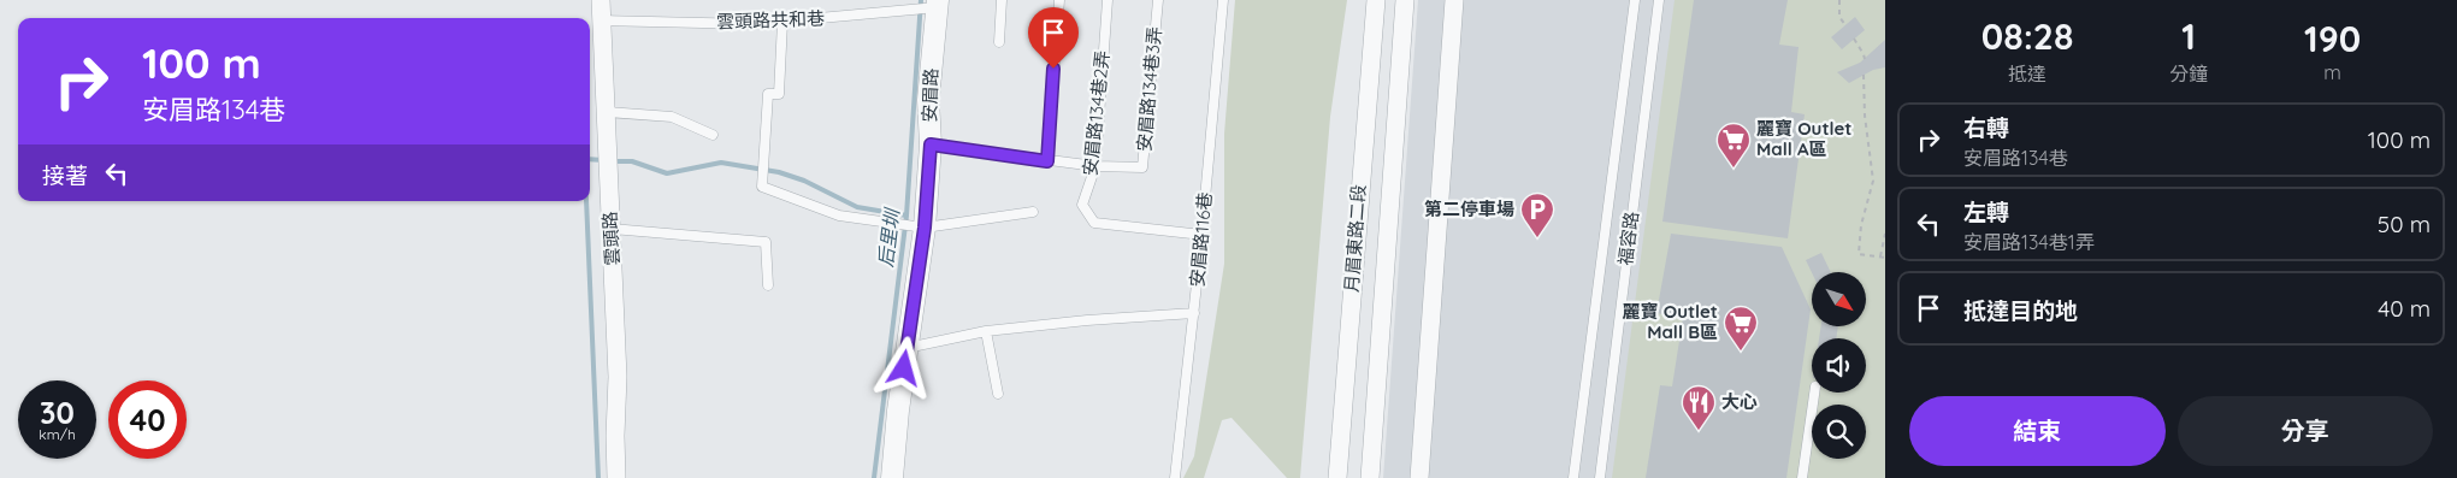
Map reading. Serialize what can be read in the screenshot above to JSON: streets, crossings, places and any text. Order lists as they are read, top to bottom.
{
  "streets": {
    "street": ["安眉路", "雲頭路", "月眉東路二段"],
    "lane": [
      "雲頭路共和巷",
      "安眉路134巷3弄",
      "安眉路134巷2弄",
      "福容路",
      "安眉路116巷"
    ]
  },
  "crossings": [
    ["雲頭路共和巷", "安眉路"],
    ["雲頭路共和巷", "雲頭路"],
    ["安眉路134巷3弄", "安眉路134巷2弄"],
    ["安眉路134巷2弄", "安眉路116巷"]
  ],
  "water": ["后里圳"],
  "places": {
    "supermarket": ["麗寶 Outlet Mall A區", "麗寶 Outlet Mall B區"],
    "parking": ["第二停車場"],
    "restaurant": ["大心"]
  },
  "north": "bottom right",
  "page": {
    "eta": [
      "08:28",
      "抵達",
      "1",
      "分鐘",
      "190",
      "m"
    ],
    "turn": ["100 m", "安眉路134巷"],
    "list": [
      {
        "name": "右轉",
        "note": "安眉路134巷",
        "value": "100 m"
      },
      {
        "name": "左轉",
        "note": "安眉路134巷1弄",
        "value": "50 m"
      },
      {
        "name": "抵達目的地",
        "value": "40 m"
      }
    ],
    "then": "接著",
    "speed": "30 km/h",
    "limit": "40",
    "buttons": ["結束", "分享"]
  }
}
